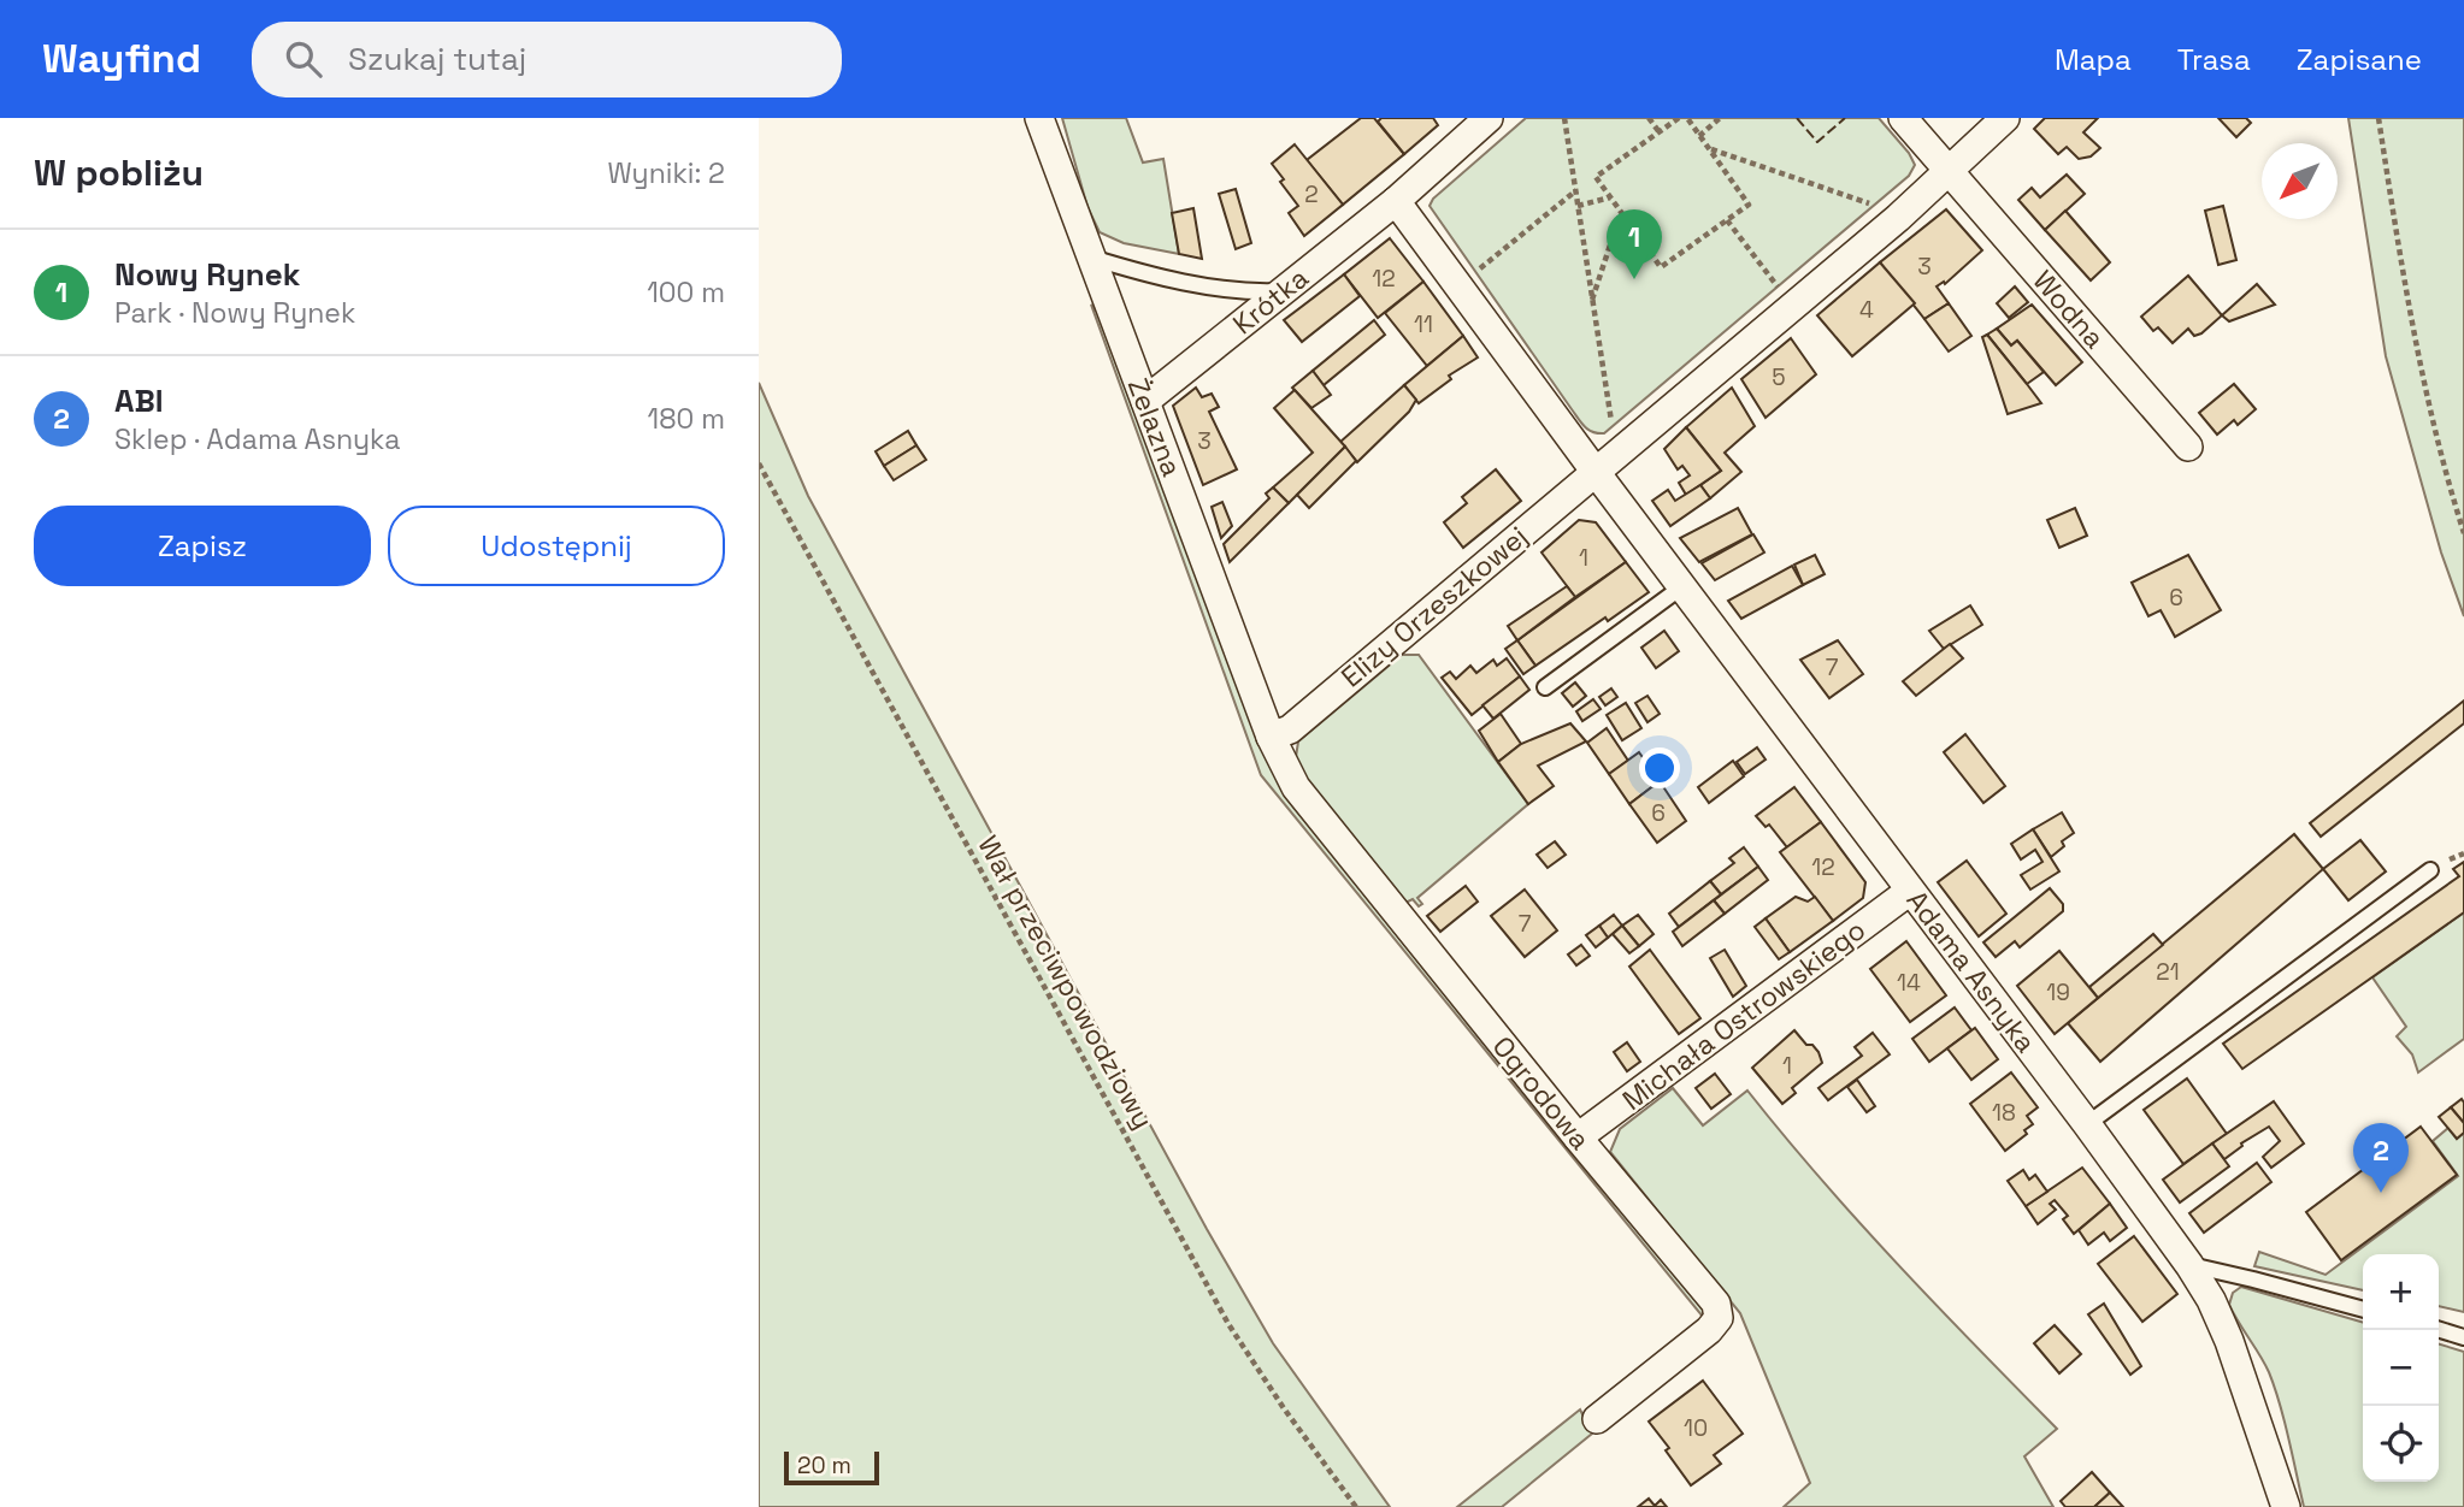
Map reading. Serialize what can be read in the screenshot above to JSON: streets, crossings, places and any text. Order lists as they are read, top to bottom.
{
  "streets": {
    "street": [
      "Krótka",
      "Wodna",
      "Żelazna",
      "Elizy Orzeszkowej",
      "Adama Asnyka",
      "Michała Ostrowskiego",
      "Ogrodowa"
    ],
    "path": ["Wał przeciwpowodziowy"]
  },
  "crossings": [
    ["Krótka", "Żelazna"],
    ["Krótka", "Adama Asnyka"],
    ["Wodna", "Elizy Orzeszkowej"],
    ["Żelazna", "Elizy Orzeszkowej"],
    ["Żelazna", "Ogrodowa"],
    ["Elizy Orzeszkowej", "Adama Asnyka"],
    ["Elizy Orzeszkowej", "Ogrodowa"],
    ["Adama Asnyka", "Michała Ostrowskiego"],
    ["Michała Ostrowskiego", "Ogrodowa"]
  ],
  "house_numbers": [
    "2",
    "3",
    "12",
    "4",
    "11",
    "5",
    "3",
    "1",
    "6",
    "7",
    "6",
    "12",
    "7",
    "21",
    "14",
    "19",
    "1",
    "18",
    "10"
  ],
  "scale_bar": "20 m",
  "north": "bottom left",
  "page": {
    "header": "Wayfind",
    "search": "Szukaj tutaj",
    "nav": ["Mapa", "Trasa", "Zapisane"],
    "heading": ["W pobliżu", "Wyniki: 2"],
    "pins": ["1", "2"],
    "list": [
      {
        "mark": "1",
        "name": "Nowy Rynek",
        "note": "Park · Nowy Rynek",
        "value": "100 m"
      },
      {
        "mark": "2",
        "name": "ABI",
        "note": "Sklep · Adama Asnyka",
        "value": "180 m"
      }
    ],
    "buttons": ["Zapisz", "Udostępnij"],
    "map_buttons": ["+", "−"],
    "scale": "20 m"
  }
}
